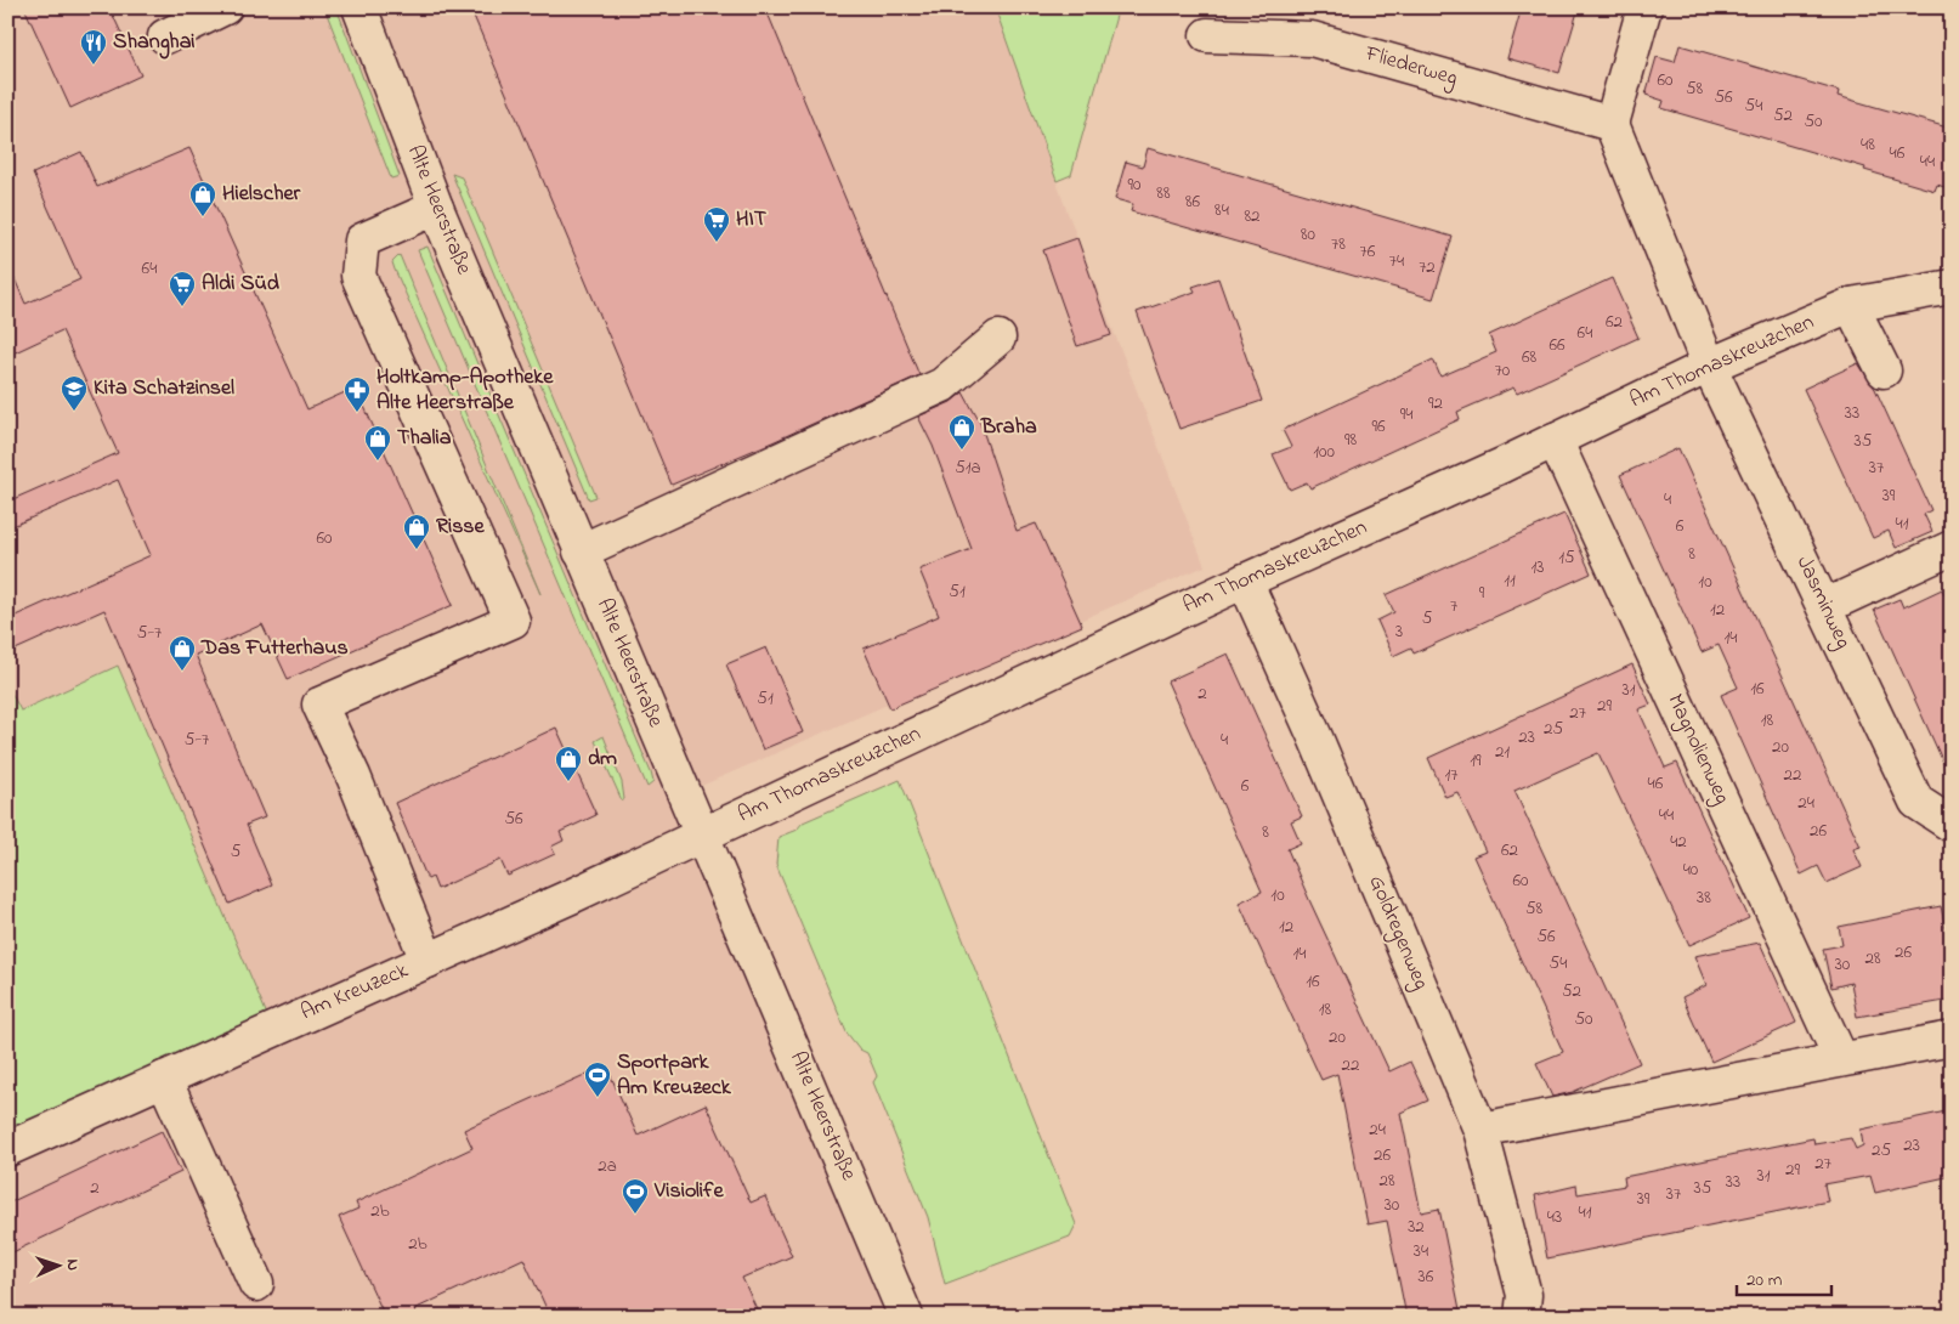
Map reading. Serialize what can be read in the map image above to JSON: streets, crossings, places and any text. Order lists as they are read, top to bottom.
{
  "streets": {
    "street": [
      "Fliederweg",
      "Alte Heerstraße",
      "Am Thomaskreuzchen",
      "Jasminweg",
      "Magnolienweg",
      "Goldregenweg",
      "Am Kreuzeck"
    ]
  },
  "crossings": [
    ["Alte Heerstraße", "Am Thomaskreuzchen"],
    ["Alte Heerstraße", "Am Kreuzeck"],
    ["Am Thomaskreuzchen", "Jasminweg"],
    ["Am Thomaskreuzchen", "Magnolienweg"],
    ["Am Thomaskreuzchen", "Goldregenweg"],
    ["Am Thomaskreuzchen", "Am Kreuzeck"]
  ],
  "places": {
    "restaurant": ["Shanghai"],
    "shop": [
      "Hielscher",
      "Braha",
      "Thalia",
      "Risse",
      "Das Futterhaus",
      "dm"
    ],
    "supermarket": ["HIT", "Aldi Süd"],
    "school or university": ["Kita Schatzinsel"],
    "pharmacy": ["Holtkamp-Apotheke Alte Heerstraße"],
    "sports": ["Sportpark Am Kreuzeck", "Visiolife"]
  },
  "house_numbers": [
    "60",
    "58",
    "56",
    "54",
    "52",
    "50",
    "48",
    "46",
    "44",
    "90",
    "88",
    "86",
    "84",
    "82",
    "80",
    "78",
    "76",
    "74",
    "72",
    "64",
    "62",
    "64",
    "66",
    "68",
    "70",
    "92",
    "33",
    "94",
    "96",
    "98",
    "35",
    "100",
    "51a",
    "37",
    "39",
    "4",
    "41",
    "6",
    "60",
    "8",
    "15",
    "13",
    "11",
    "10",
    "51",
    "9",
    "7",
    "12",
    "5",
    "3",
    "5-7",
    "14",
    "16",
    "31",
    "2",
    "51",
    "29",
    "27",
    "18",
    "25",
    "23",
    "5-7",
    "4",
    "20",
    "21",
    "19",
    "17",
    "22",
    "46",
    "6",
    "24",
    "44",
    "56",
    "26",
    "8",
    "42",
    "62",
    "5",
    "40",
    "60",
    "10",
    "38",
    "58",
    "12",
    "56",
    "26",
    "14",
    "28",
    "54",
    "30",
    "16",
    "52",
    "18",
    "50",
    "20",
    "22",
    "24",
    "23",
    "25",
    "26",
    "27",
    "2a",
    "29",
    "31",
    "28",
    "33",
    "2",
    "35",
    "37",
    "39",
    "30",
    "2b",
    "41",
    "43",
    "32",
    "2b",
    "34",
    "36"
  ],
  "scale_bar": "20 m",
  "north": "right"
}
